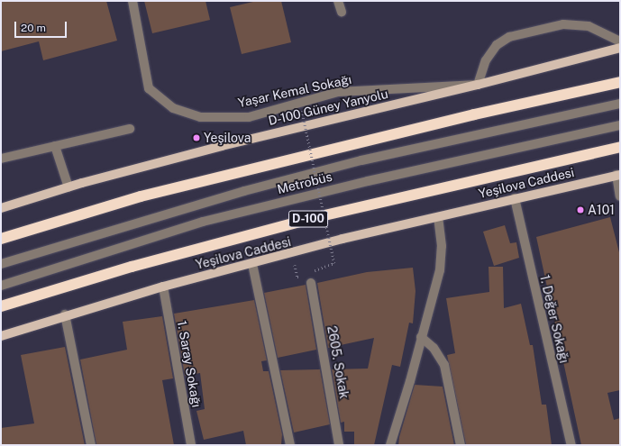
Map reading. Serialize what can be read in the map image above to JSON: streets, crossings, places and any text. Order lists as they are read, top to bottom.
{
  "streets": {
    "highway": ["D-100"],
    "main road": ["D-100 Güney Yanyolu", "Yeşilova Caddesi"],
    "street": [
      "Yaşar Kemal Sokağı",
      "Metrobüs",
      "1. Değer Sokağı",
      "2605. Sokak",
      "1. Saray Sokağı"
    ]
  },
  "crossings": [
    ["Yaşar Kemal Sokağı", "D-100 Güney Yanyolu"],
    ["Yeşilova Caddesi", "1. Değer Sokağı"],
    ["Yeşilova Caddesi", "1. Saray Sokağı"]
  ],
  "places": ["Yeşilova", "A101"],
  "scale_bar": "20 m"
}
